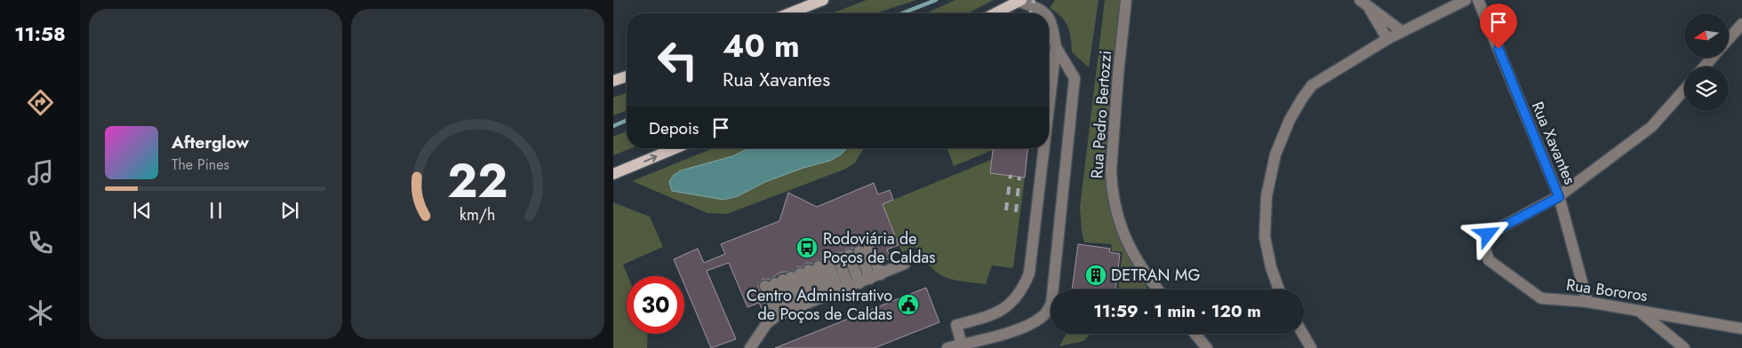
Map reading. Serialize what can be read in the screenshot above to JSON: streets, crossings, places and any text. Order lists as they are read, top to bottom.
{
  "streets": {
    "street": ["Rua Pedro Bertozzi", "Rua Xavantes", "Rua Bororos"]
  },
  "crossings": [
    ["Rua Xavantes", "Rua Bororos"]
  ],
  "places": {
    "bus stop": ["Rodoviária de Poços de Caldas"],
    "building": ["DETRAN MG"],
    "public building": ["Centro Administrativo de Poços de Caldas"]
  },
  "north": "left",
  "page": {
    "tabs": "11:58",
    "turn": ["40 m", "Rua Xavantes"],
    "then": "Depois",
    "song": ["Afterglow", "The Pines"],
    "limit": "30",
    "trip": "11:59 · 1 min · 120 m",
    "gauge": ["22", "km/h"]
  }
}
